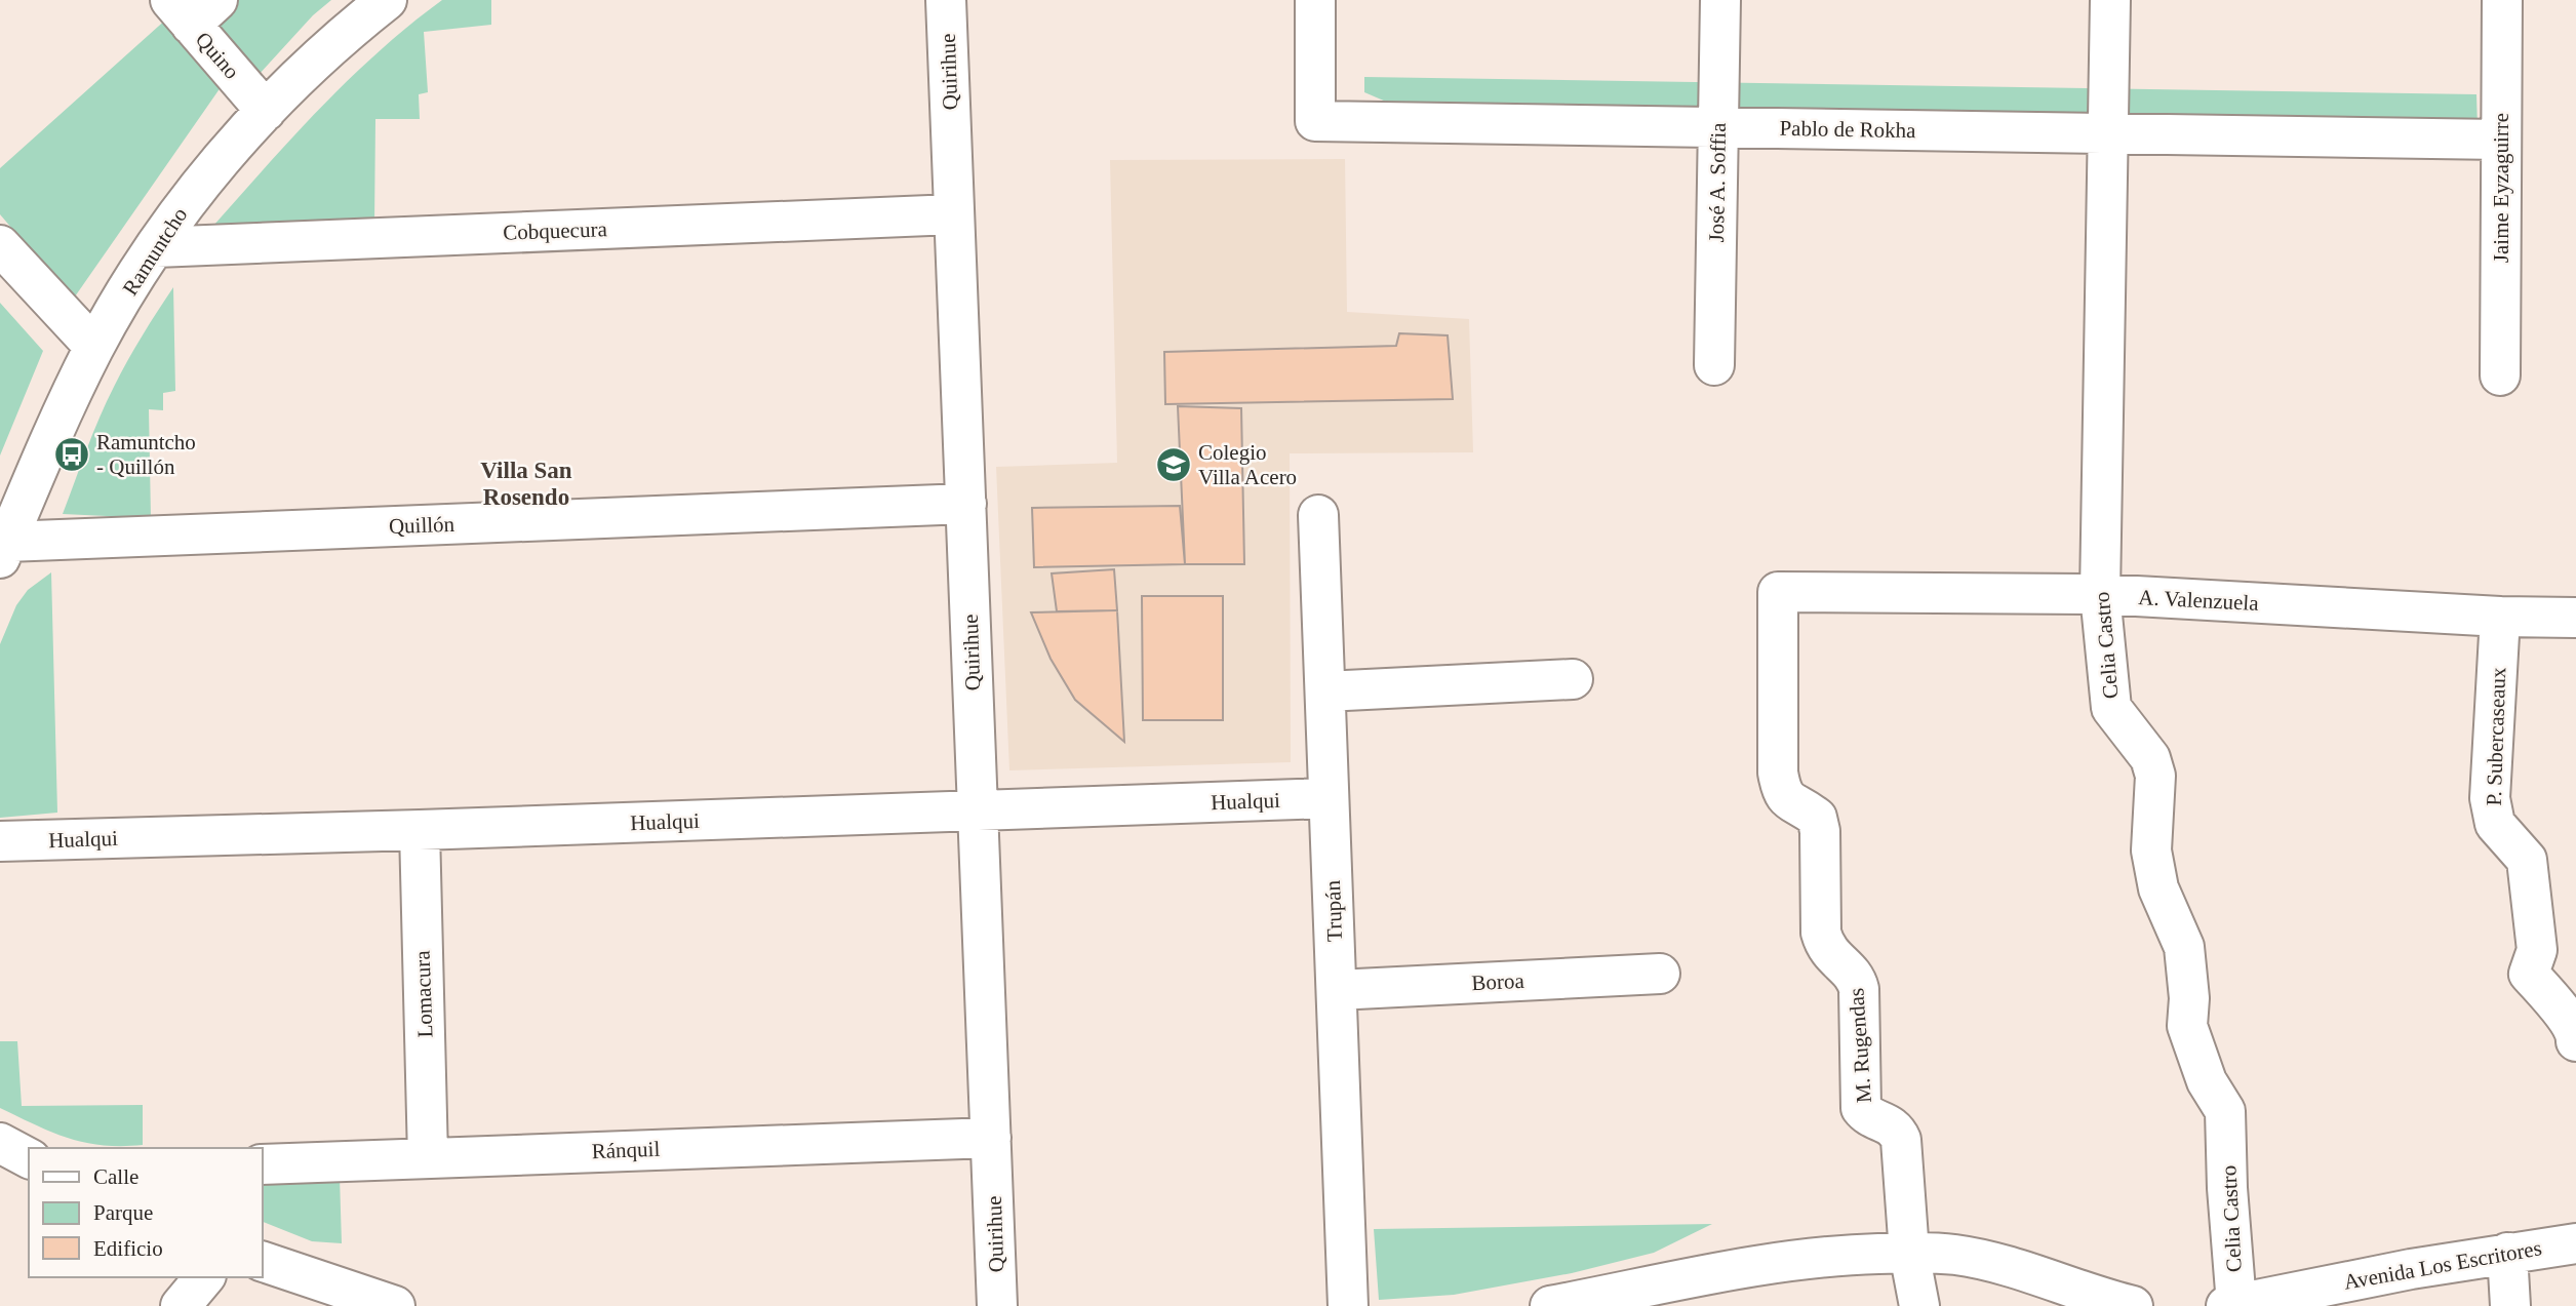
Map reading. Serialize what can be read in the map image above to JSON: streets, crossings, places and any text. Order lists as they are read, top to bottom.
{
  "streets": {
    "street": [
      "Quino",
      "Quirihue",
      "Pablo de Rokha",
      "José A. Soffia",
      "Jaime Eyzaguirre",
      "Cobquecura",
      "Ramuntcho",
      "Quillón",
      "A. Valenzuela",
      "Celia Castro",
      "P. Subercaseaux",
      "Hualqui",
      "Trupán",
      "Boroa",
      "Lomacura",
      "M. Rugendas",
      "Ránquil",
      "Avenida Los Escritores"
    ]
  },
  "crossings": [
    ["Quino", "Ramuntcho"],
    ["Quirihue", "Cobquecura"],
    ["Quirihue", "Quillón"],
    ["Quirihue", "Hualqui"],
    ["Quirihue", "Ránquil"],
    ["Pablo de Rokha", "José A. Soffia"],
    ["Pablo de Rokha", "Jaime Eyzaguirre"],
    ["Pablo de Rokha", "Celia Castro"],
    ["Cobquecura", "Ramuntcho"],
    ["Ramuntcho", "Quillón"],
    ["A. Valenzuela", "Celia Castro"],
    ["A. Valenzuela", "P. Subercaseaux"],
    ["A. Valenzuela", "M. Rugendas"],
    ["Celia Castro", "Avenida Los Escritores"],
    ["Hualqui", "Trupán"],
    ["Hualqui", "Lomacura"],
    ["Trupán", "Boroa"],
    ["Lomacura", "Ránquil"]
  ],
  "districts": ["Villa San Rosendo"],
  "places": {
    "bus stop": ["Ramuntcho - Quillón"],
    "school or university": ["Colegio Villa Acero"]
  },
  "legend": ["Calle", "Parque", "Edificio"]
}
